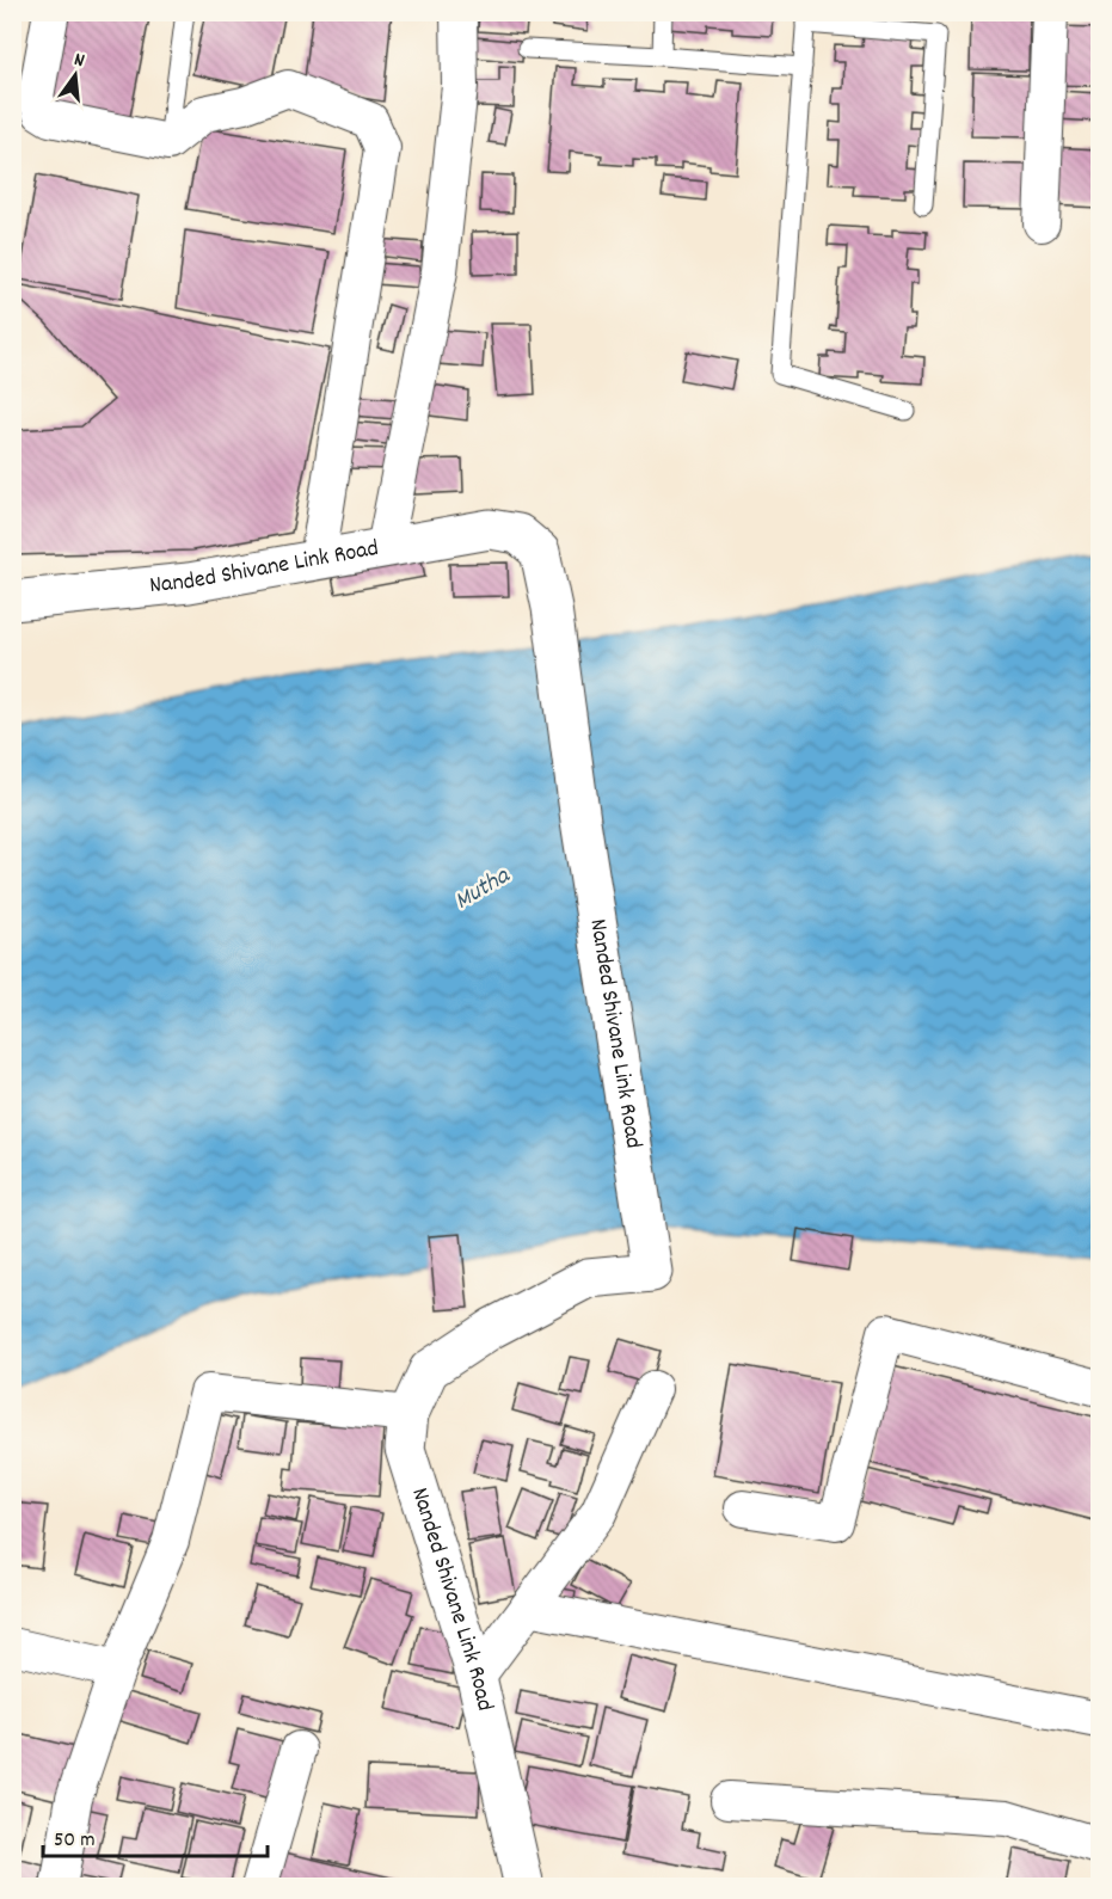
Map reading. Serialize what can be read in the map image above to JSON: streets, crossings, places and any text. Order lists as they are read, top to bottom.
{
  "streets": {
    "street": ["Nanded Shivane Link Road"]
  },
  "water": ["Mutha"],
  "scale_bar": "50 m",
  "north": "top"
}
